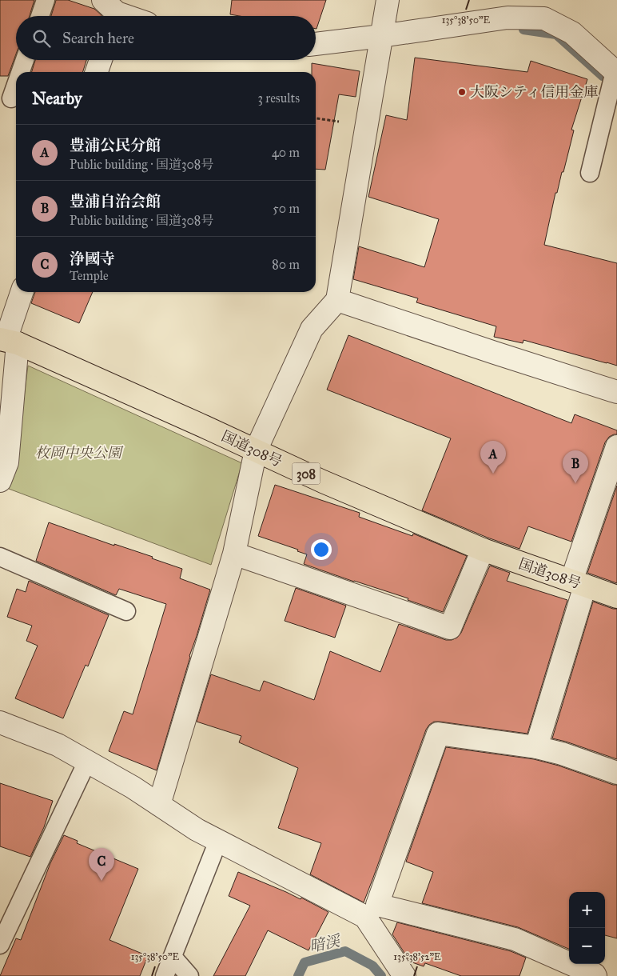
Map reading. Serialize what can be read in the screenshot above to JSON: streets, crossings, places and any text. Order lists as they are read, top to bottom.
{
  "streets": {
    "highway": ["国道308号", "308"]
  },
  "water": ["暗渓"],
  "parks": ["枚岡中央公園"],
  "places": ["大阪シティ信用金庫"],
  "page": {
    "search": "Search here",
    "heading": ["Nearby", "3 results"],
    "list": [
      {
        "mark": "A",
        "name": "豊浦公民分館",
        "note": "Public building · 国道308号",
        "value": "40 m"
      },
      {
        "mark": "B",
        "name": "豊浦自治会館",
        "note": "Public building · 国道308号",
        "value": "50 m"
      },
      {
        "mark": "C",
        "name": "浄國寺",
        "note": "Temple",
        "value": "80 m"
      }
    ],
    "pins": ["A", "B", "C"],
    "map_buttons": ["+", "−"]
  },
  "coordinates": ["135°38'50\"E", "135°38'52\"E"]
}
